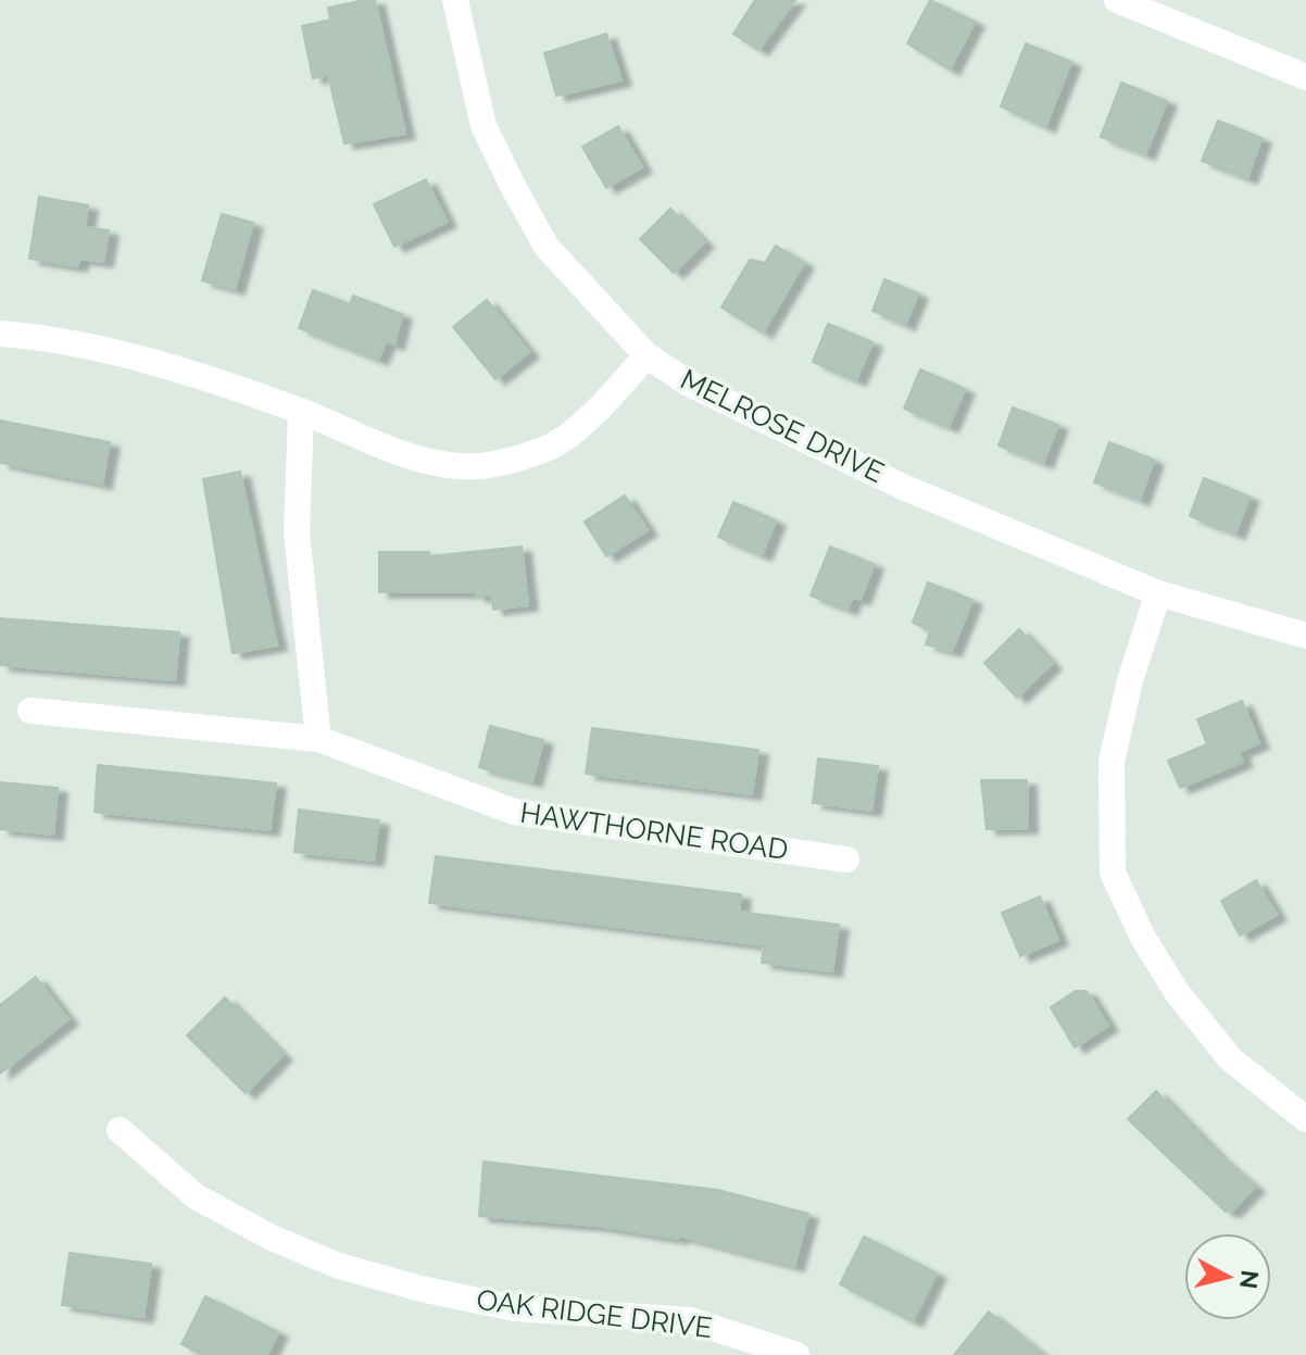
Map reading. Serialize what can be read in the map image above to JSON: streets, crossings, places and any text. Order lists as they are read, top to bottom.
{
  "streets": {
    "street": ["MELROSE DRIVE", "HAWTHORNE ROAD", "OAK RIDGE DRIVE"]
  },
  "north": "right"
}
